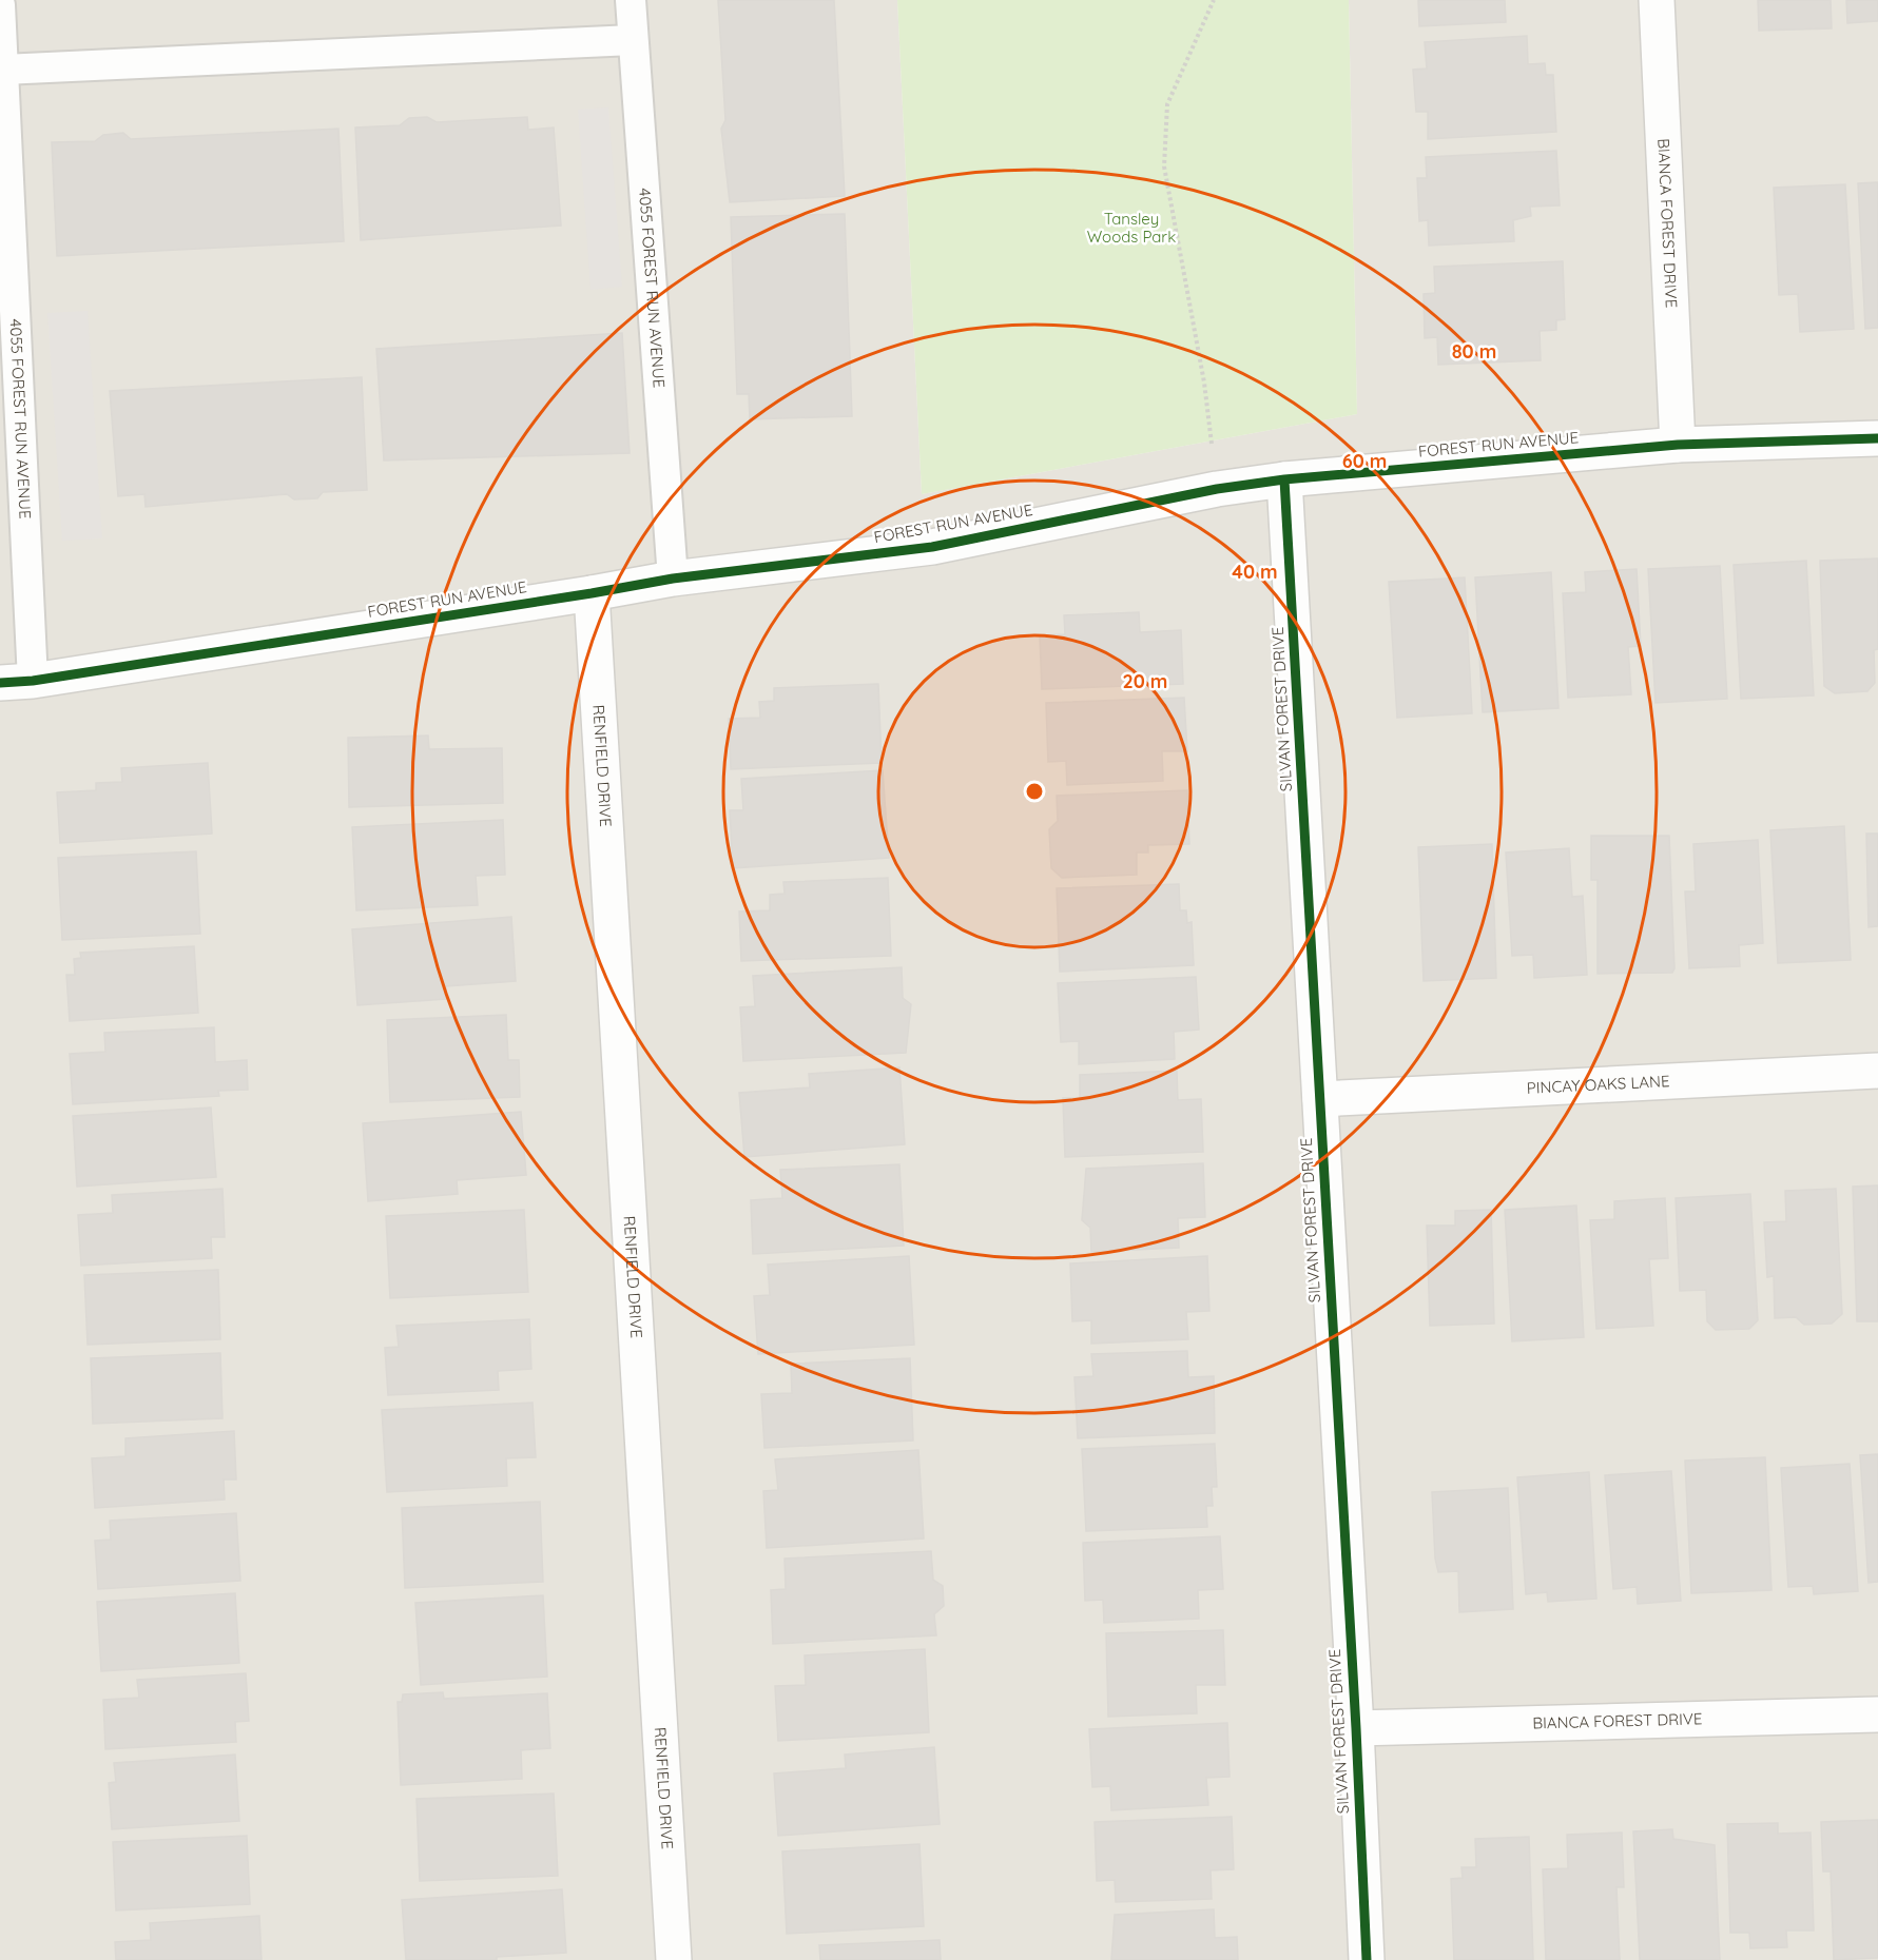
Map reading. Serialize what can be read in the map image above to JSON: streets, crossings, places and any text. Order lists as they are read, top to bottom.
{
  "streets": {
    "street": [
      "BIANCA FOREST DRIVE",
      "FOREST RUN AVENUE",
      "SILVAN FOREST DRIVE",
      "RENFIELD DRIVE",
      "PINCAY OAKS LANE"
    ],
    "lane": ["4055 FOREST RUN AVENUE"]
  },
  "crossings": [
    ["BIANCA FOREST DRIVE", "FOREST RUN AVENUE"],
    ["BIANCA FOREST DRIVE", "SILVAN FOREST DRIVE"],
    ["4055 FOREST RUN AVENUE", "FOREST RUN AVENUE"],
    ["FOREST RUN AVENUE", "SILVAN FOREST DRIVE"],
    ["FOREST RUN AVENUE", "RENFIELD DRIVE"],
    ["SILVAN FOREST DRIVE", "PINCAY OAKS LANE"]
  ],
  "parks": ["Tansley Woods Park"],
  "rings": [
    "80 m",
    "60 m",
    "40 m",
    "20 m"
  ]
}
